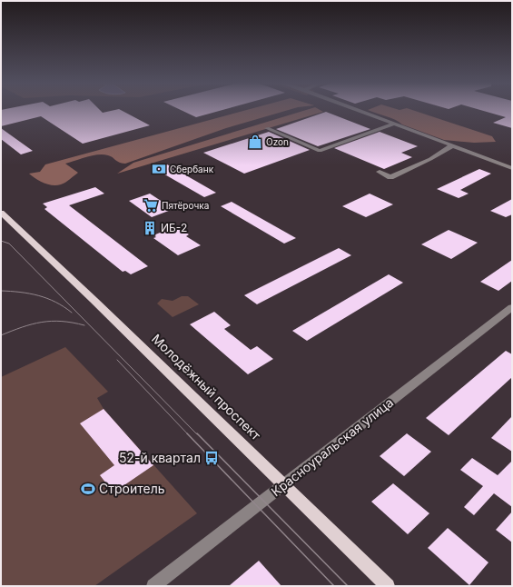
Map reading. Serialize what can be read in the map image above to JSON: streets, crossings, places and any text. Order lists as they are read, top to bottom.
{
  "streets": {
    "main road": ["Молодёжный проспект"],
    "street": ["Красноуральская улица"]
  },
  "crossings": [
    ["Молодёжный проспект", "Красноуральская улица"]
  ],
  "places": {
    "shop": ["Ozon"],
    "bank": ["Сбербанк"],
    "supermarket": ["Пятёрочка"],
    "building": ["ИБ-2"],
    "bus stop": ["52-й квартал"],
    "sports": ["Строитель"]
  }
}
